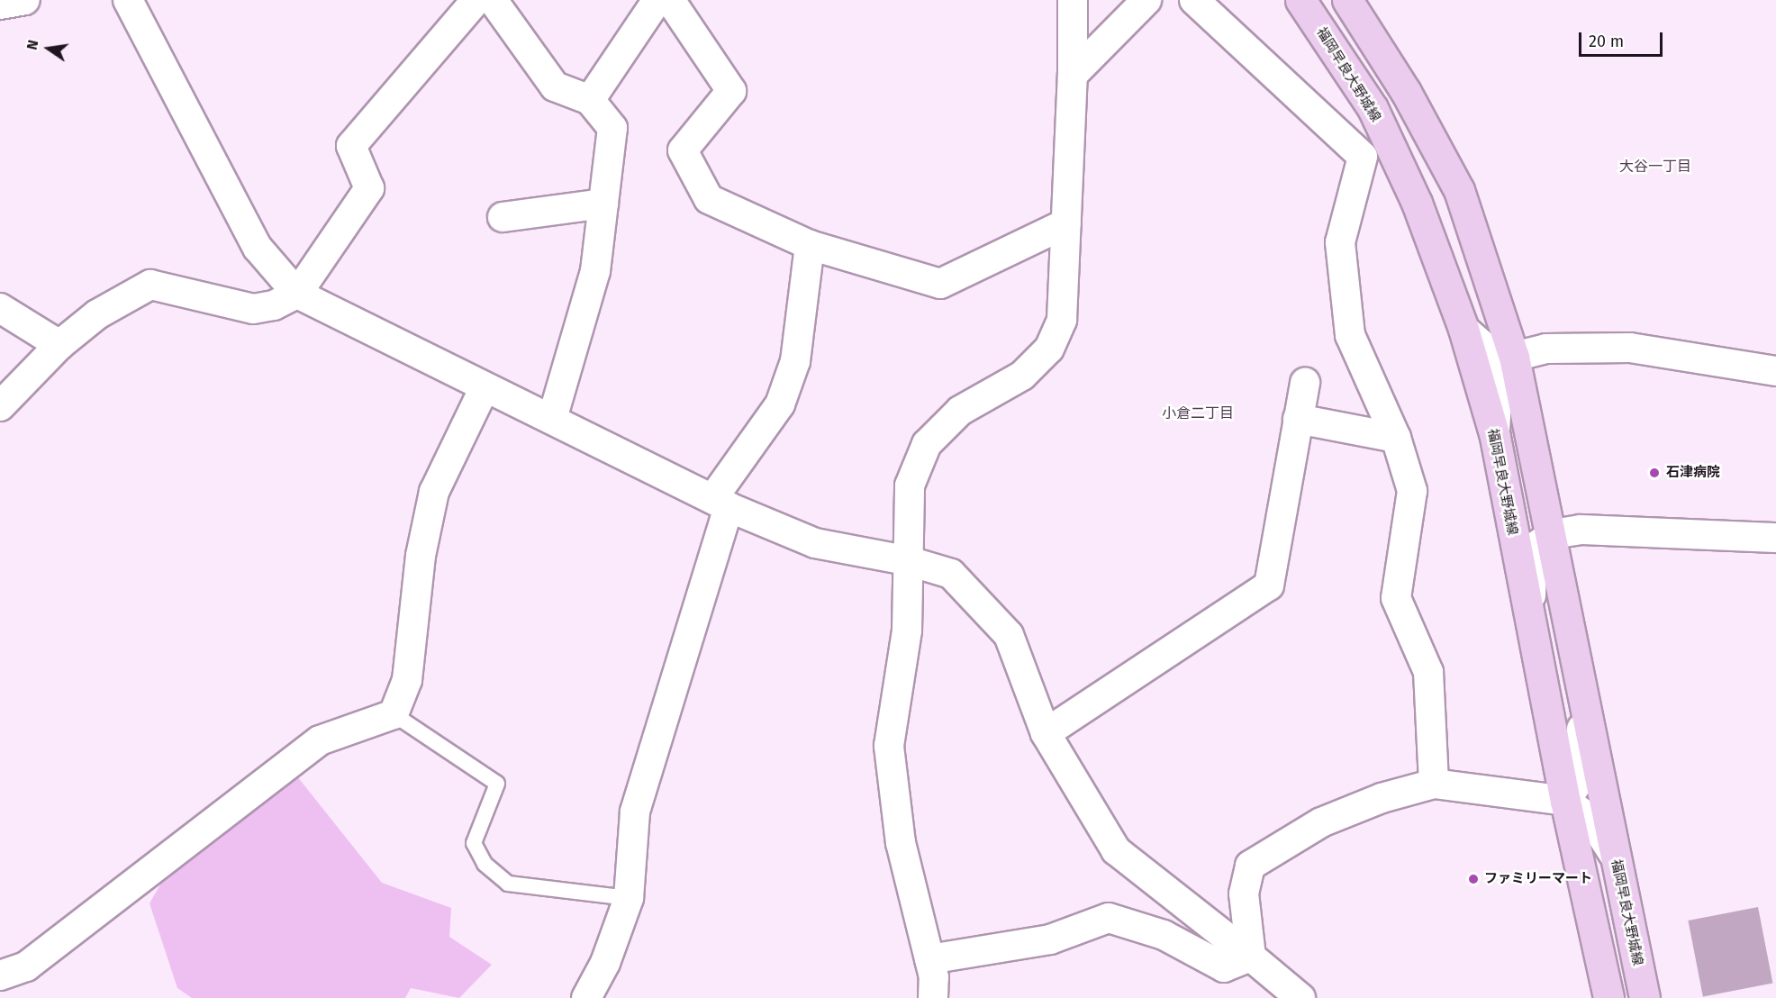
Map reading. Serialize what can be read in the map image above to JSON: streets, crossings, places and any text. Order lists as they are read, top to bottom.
{
  "streets": {
    "main road": ["福岡早良大野城線"]
  },
  "districts": ["大谷一丁目", "小倉二丁目"],
  "places": ["石津病院", "ファミリーマート"],
  "scale_bar": "20 m",
  "north": "left"
}
